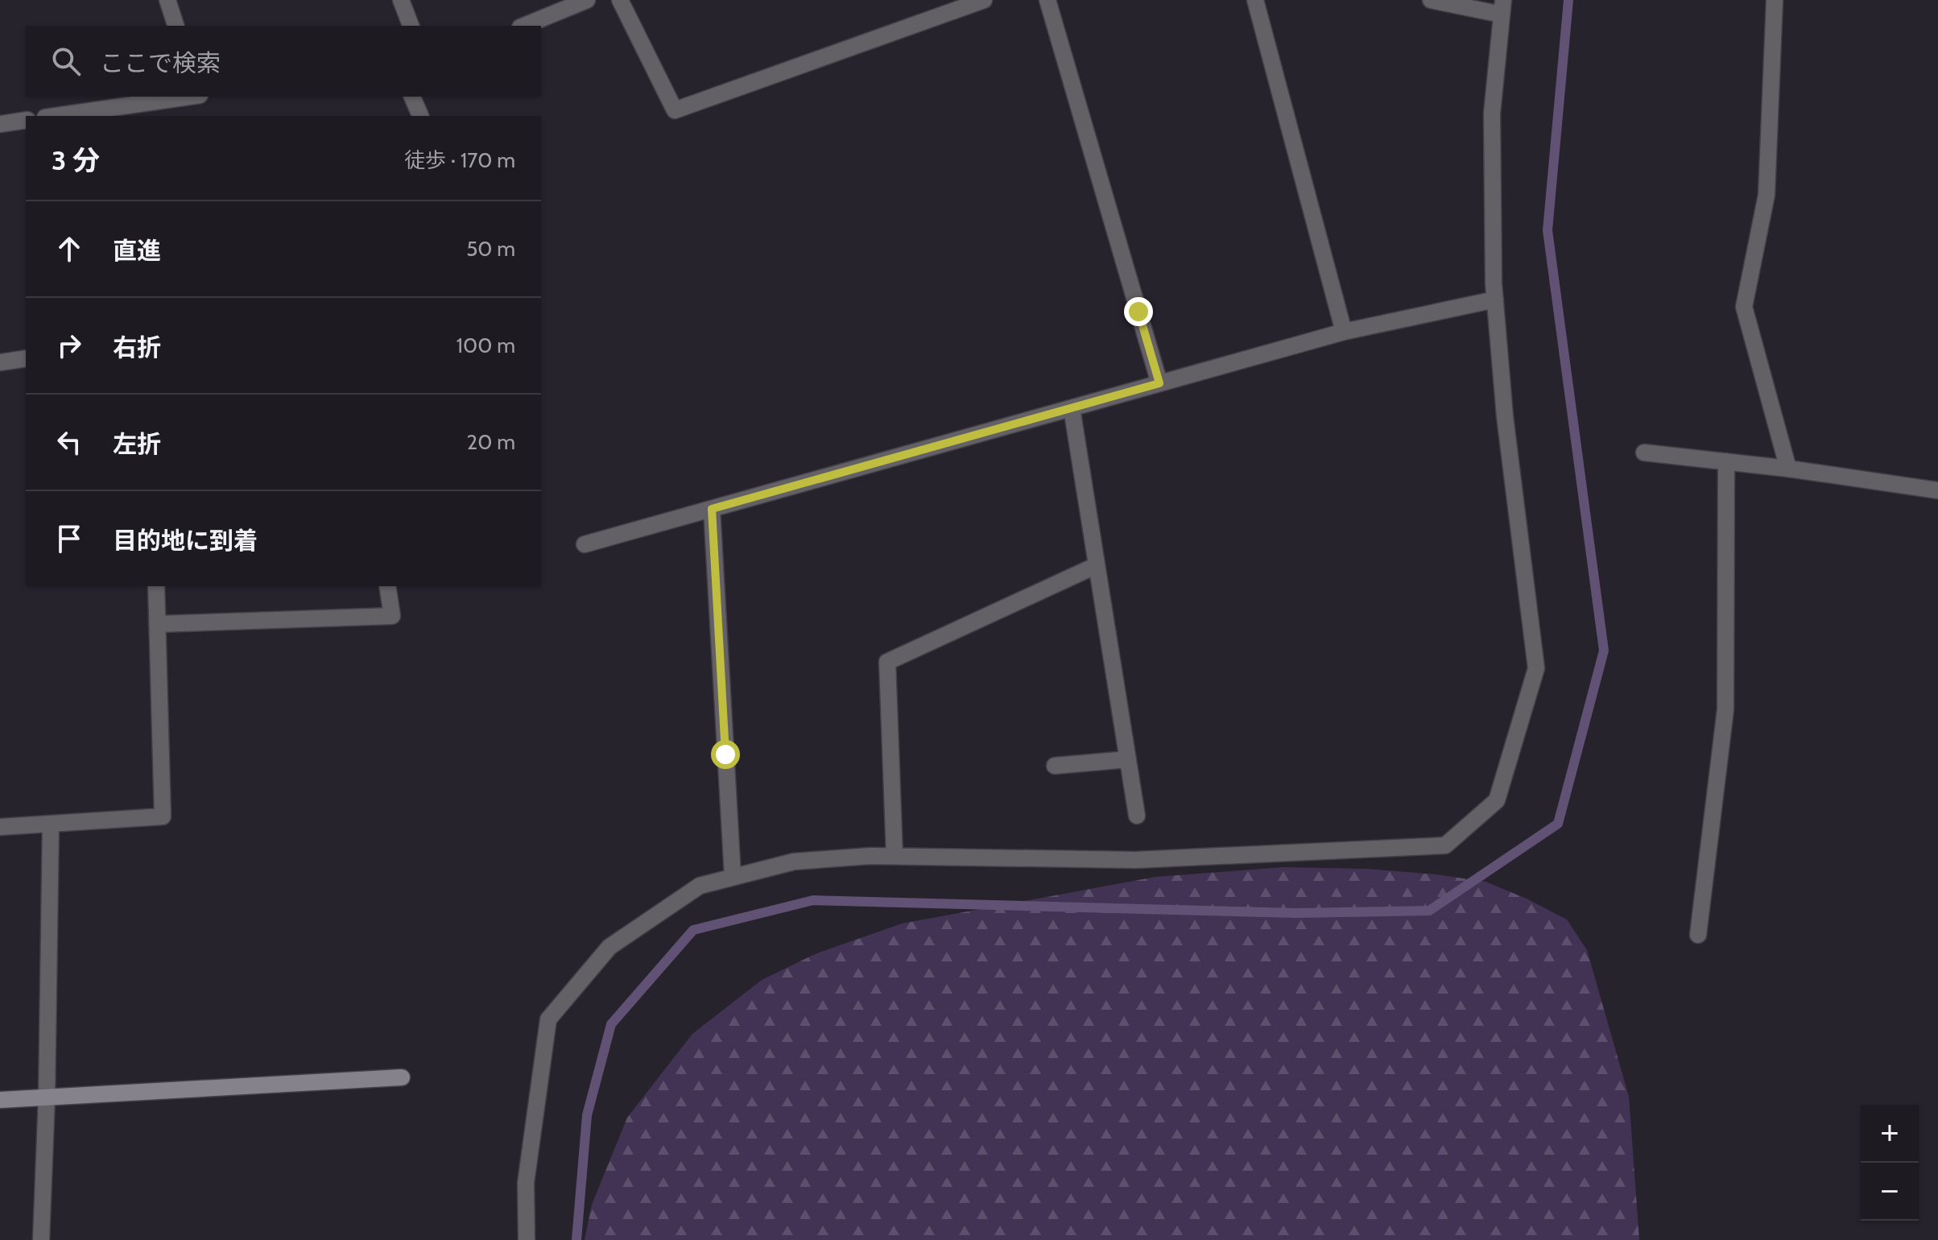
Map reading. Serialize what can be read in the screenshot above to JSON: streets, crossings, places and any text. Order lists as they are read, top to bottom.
{
  "page": {
    "search": "ここで検索",
    "heading": ["3 分", "徒歩 · 170 m"],
    "list": [
      ["直進", "50 m"],
      ["右折", "100 m"],
      ["左折", "20 m"],
      "目的地に到着"
    ],
    "map_buttons": ["+", "−"]
  }
}
